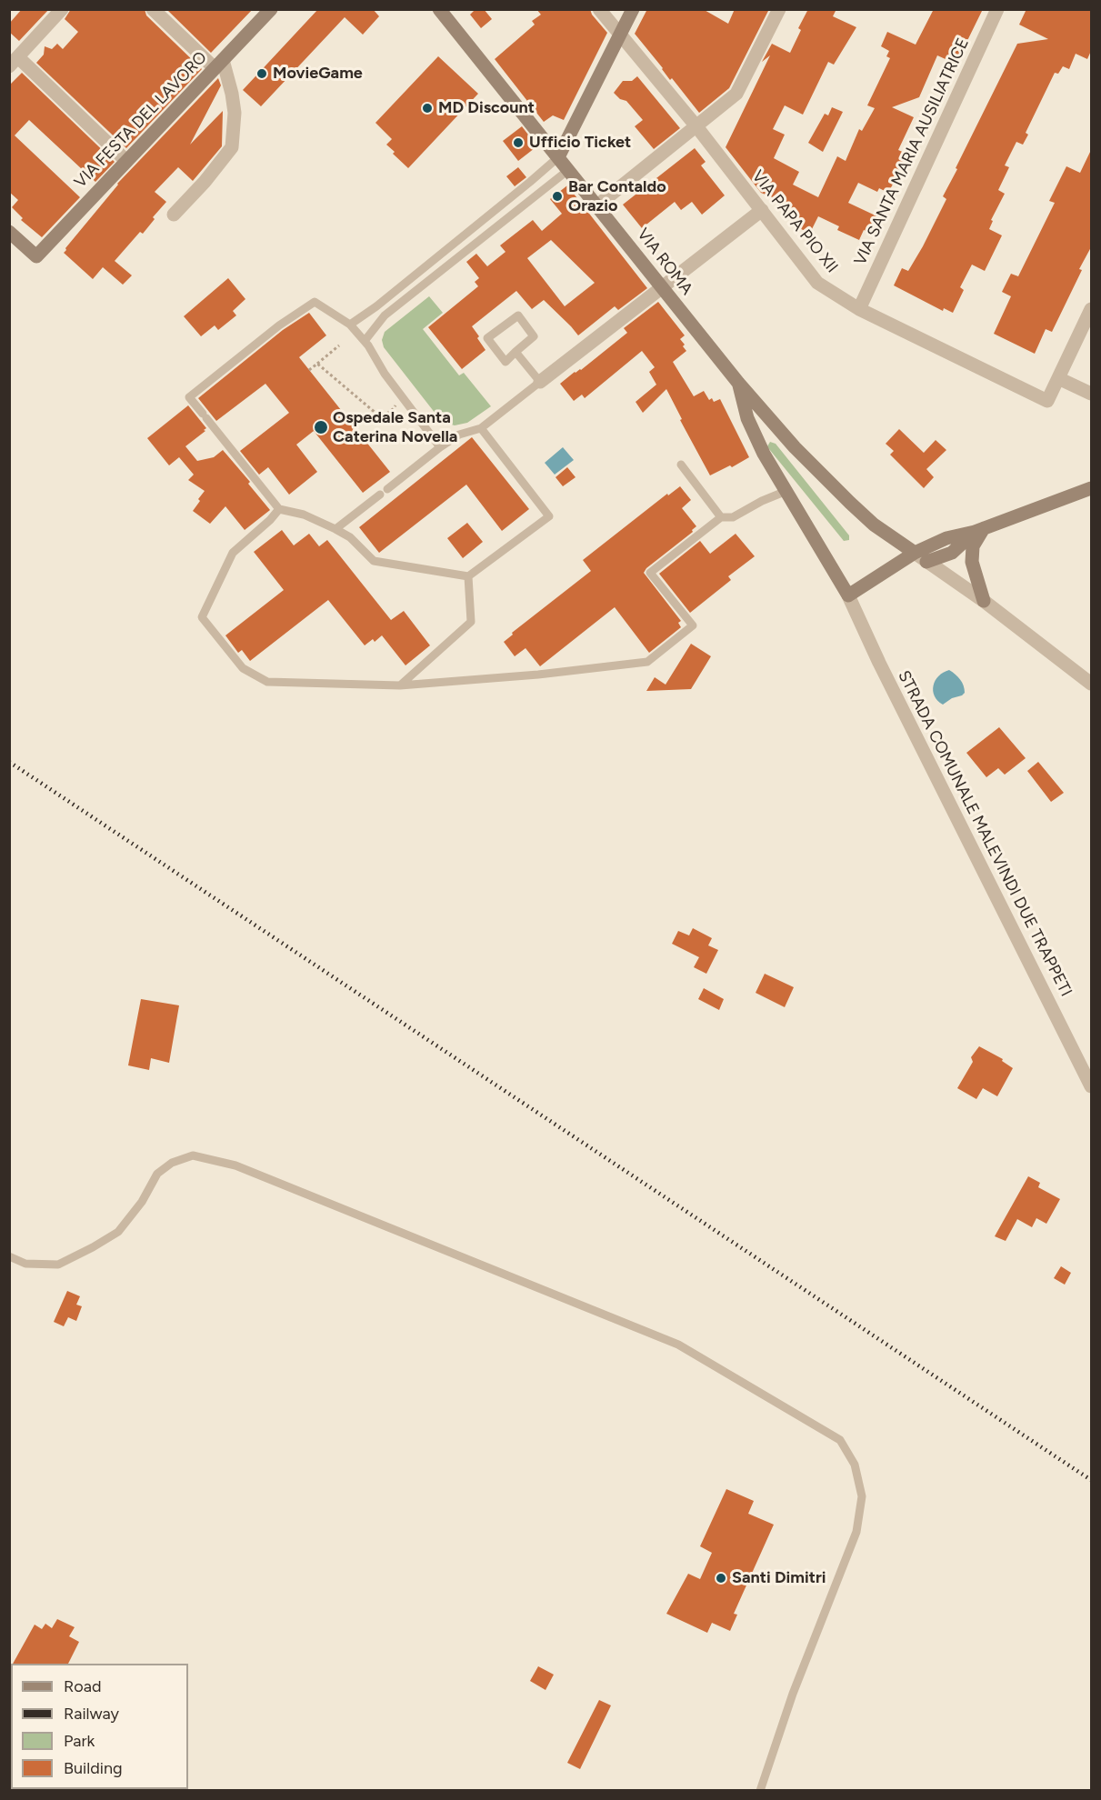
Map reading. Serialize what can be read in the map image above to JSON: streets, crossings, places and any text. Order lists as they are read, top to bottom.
{
  "streets": {
    "main road": ["VIA FESTA DEL LAVORO", "VIA ROMA"],
    "street": ["VIA SANTA MARIA AUSILIATRICE", "VIA PAPA PIO XII", "STRADA COMUNALE MALEVINDI DUE TRAPPETI"]
  },
  "crossings": [
    ["VIA SANTA MARIA AUSILIATRICE", "VIA PAPA PIO XII"]
  ],
  "places": [
    "MovieGame",
    "MD Discount",
    "Ufficio Ticket",
    "Bar Contaldo Orazio",
    "Ospedale Santa Caterina Novella",
    "Santi Dimitri"
  ],
  "legend": [
    "Road",
    "Railway",
    "Park",
    "Building"
  ]
}
